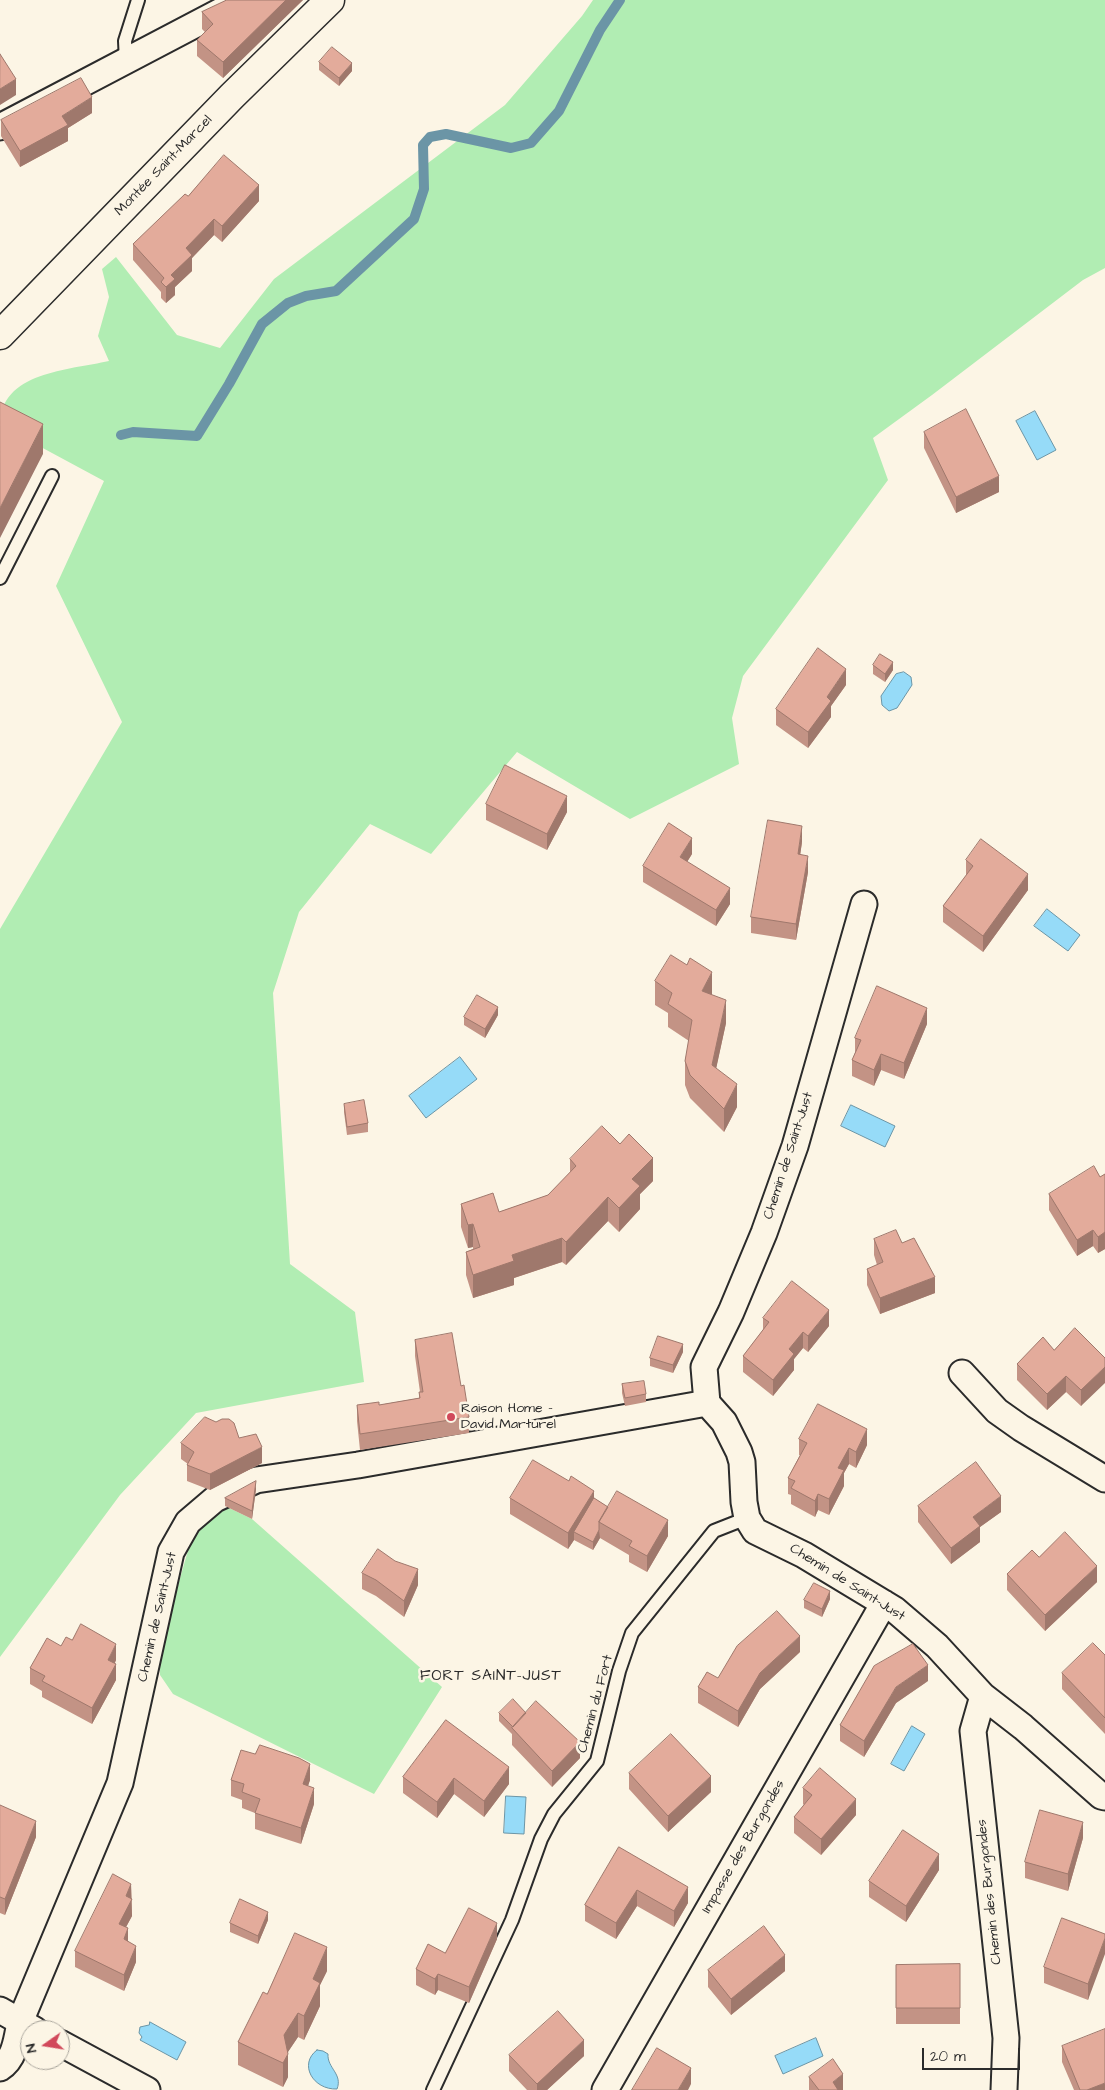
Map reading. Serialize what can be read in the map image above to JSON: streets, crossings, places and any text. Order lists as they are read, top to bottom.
{
  "streets": {
    "main road": ["Montée Saint-Marcel"],
    "street": ["Chemin de Saint-Just", "Impasse des Burgondes", "Chemin des Burgondes"],
    "lane": ["Chemin du Fort"]
  },
  "crossings": [
    ["Chemin de Saint-Just", "Chemin du Fort"],
    ["Chemin de Saint-Just", "Impasse des Burgondes"],
    ["Chemin de Saint-Just", "Chemin des Burgondes"]
  ],
  "districts": ["FORT SAINT-JUST"],
  "places": ["Raison Home - David Marturel"],
  "scale_bar": "20 m",
  "north": "left"
}
